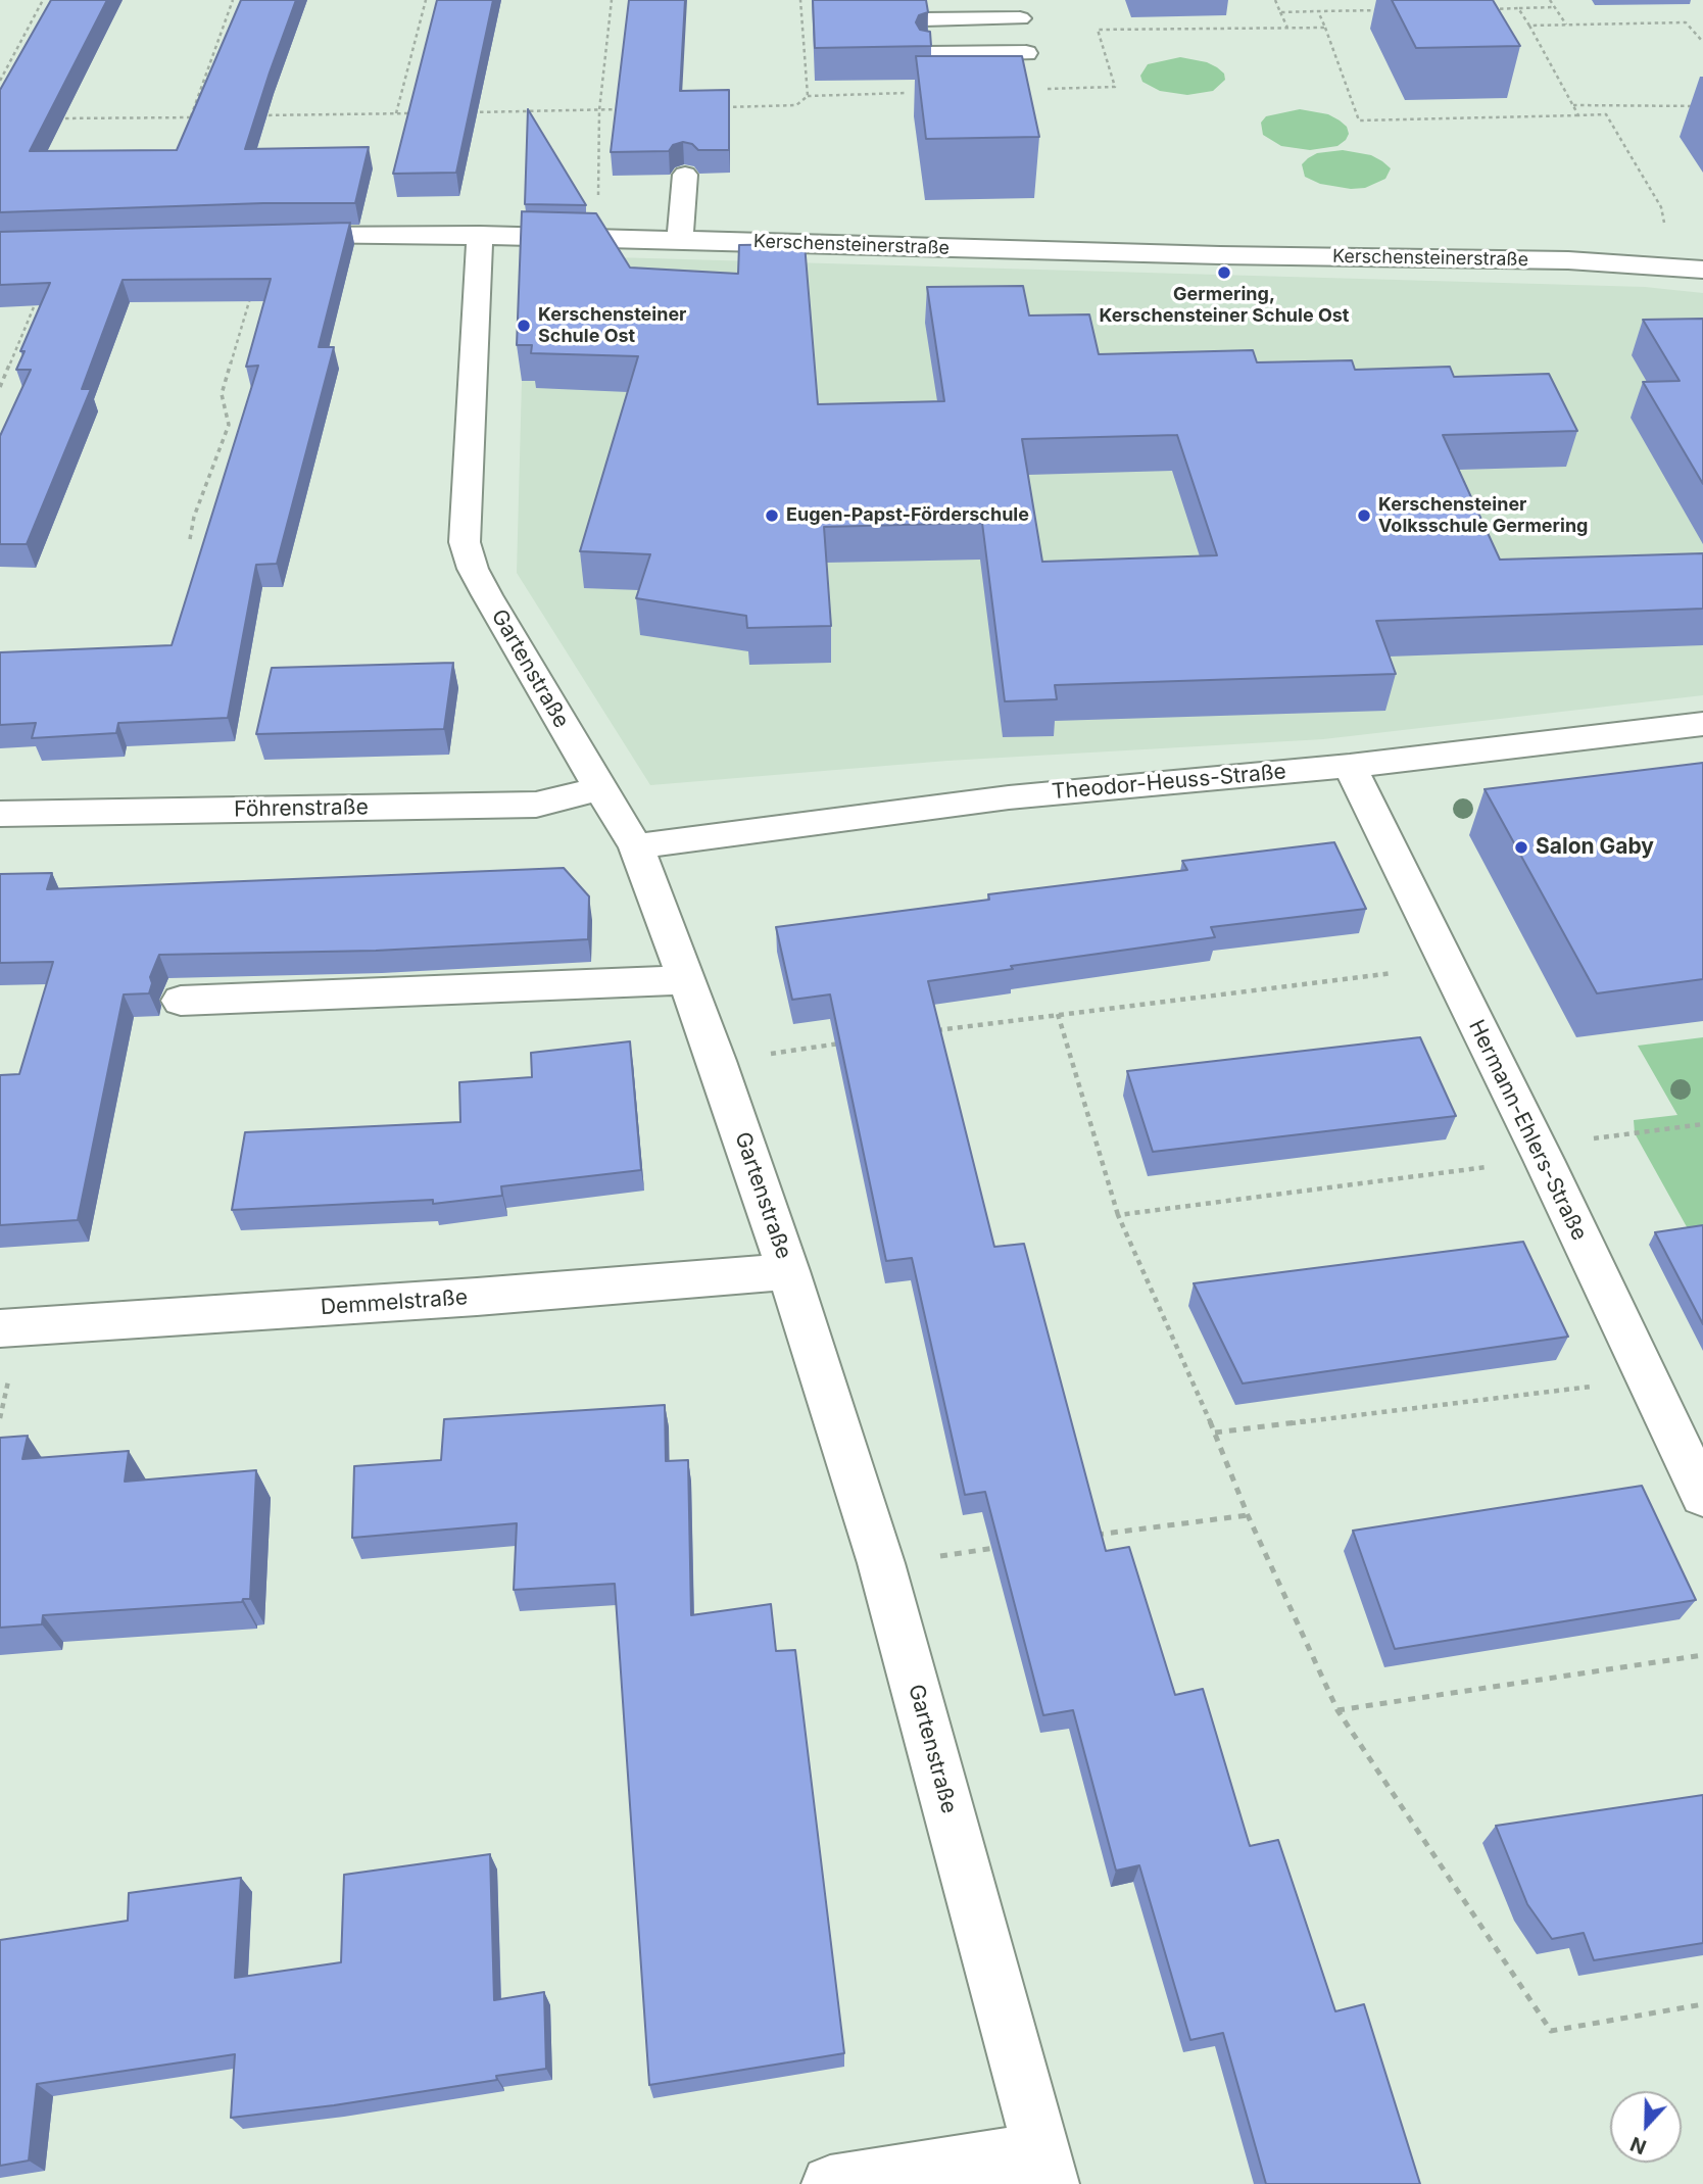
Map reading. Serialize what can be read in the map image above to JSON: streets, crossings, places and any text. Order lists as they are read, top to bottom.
{
  "streets": {
    "street": [
      "Kerschensteinerstraße",
      "Gartenstraße",
      "Theodor-Heuss-Straße",
      "Föhrenstraße",
      "Hermann-Ehlers-Straße",
      "Demmelstraße"
    ]
  },
  "crossings": [
    ["Kerschensteinerstraße", "Gartenstraße"],
    ["Gartenstraße", "Theodor-Heuss-Straße"],
    ["Gartenstraße", "Föhrenstraße"],
    ["Gartenstraße", "Demmelstraße"],
    ["Theodor-Heuss-Straße", "Hermann-Ehlers-Straße"]
  ],
  "places": [
    "Germering, Kerschensteiner Schule Ost",
    "Kerschensteiner Schule Ost",
    "Eugen-Papst-Förderschule",
    "Kerschensteiner Volksschule Germering",
    "Salon Gaby"
  ],
  "north": "bottom"
}
